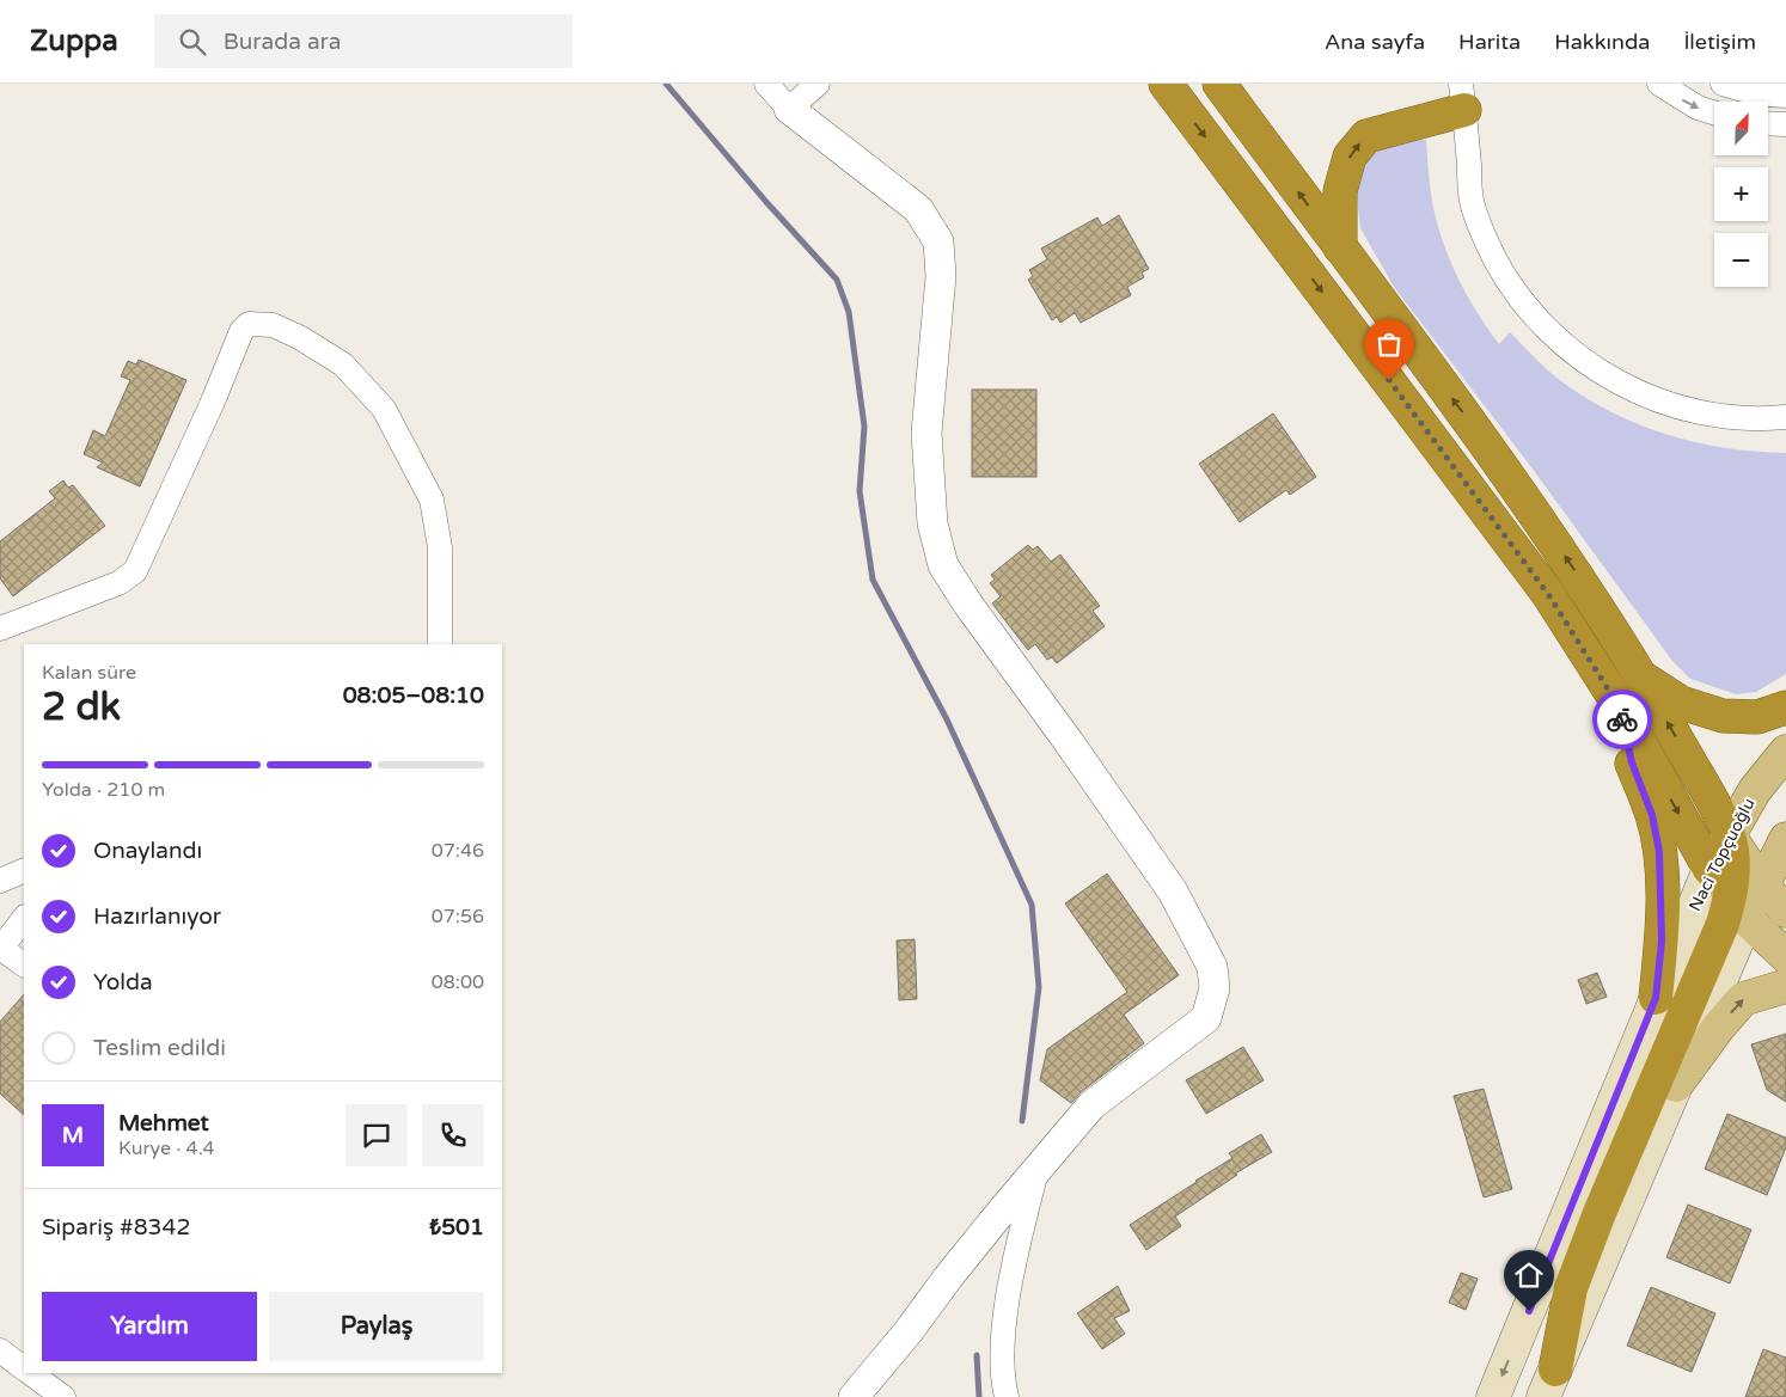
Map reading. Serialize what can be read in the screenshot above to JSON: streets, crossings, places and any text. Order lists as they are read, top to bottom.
{
  "streets": {
    "main road": ["Naci Topçuoğlu"]
  },
  "north": "top right",
  "page": {
    "header": "Zuppa",
    "search": "Burada ara",
    "nav": [
      "Ana sayfa",
      "Harita",
      "Hakkında",
      "İletişim"
    ],
    "map_buttons": ["+", "−"],
    "heading": ["2 dk", "Kalan süre", "08:05–08:10"],
    "panel": [
      "Mehmet",
      "Kurye · 4.4",
      "Sipariş #8342",
      "₺501"
    ],
    "bar": "Yolda · 210 m",
    "list": [
      ["Onaylandı", "07:46"],
      ["Hazırlanıyor", "07:56"],
      ["Yolda", "08:00"],
      "Teslim edildi"
    ],
    "round": "M",
    "buttons": ["Yardım", "Paylaş"]
  }
}
